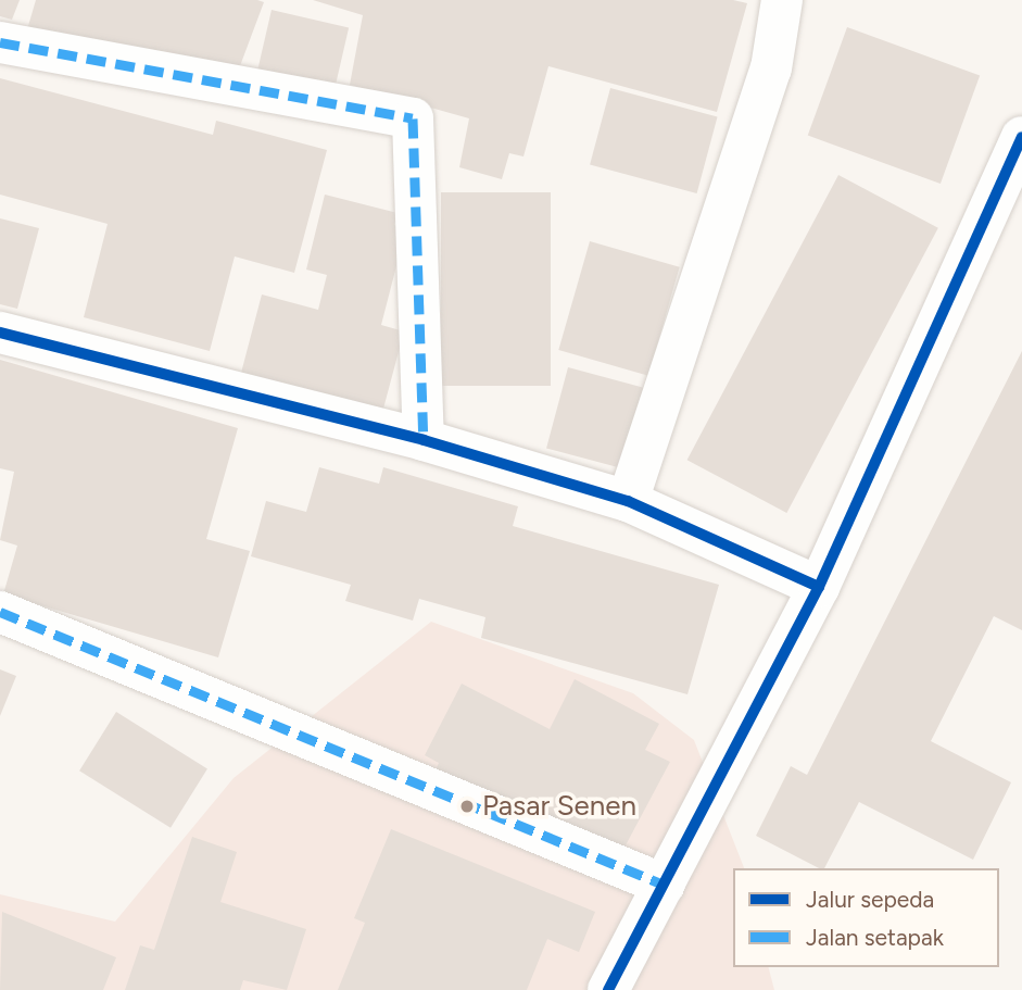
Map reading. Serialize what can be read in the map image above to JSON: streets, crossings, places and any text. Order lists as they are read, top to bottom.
{
  "places": ["Pasar Senen"],
  "legend": ["Jalur sepeda", "Jalan setapak"]
}
